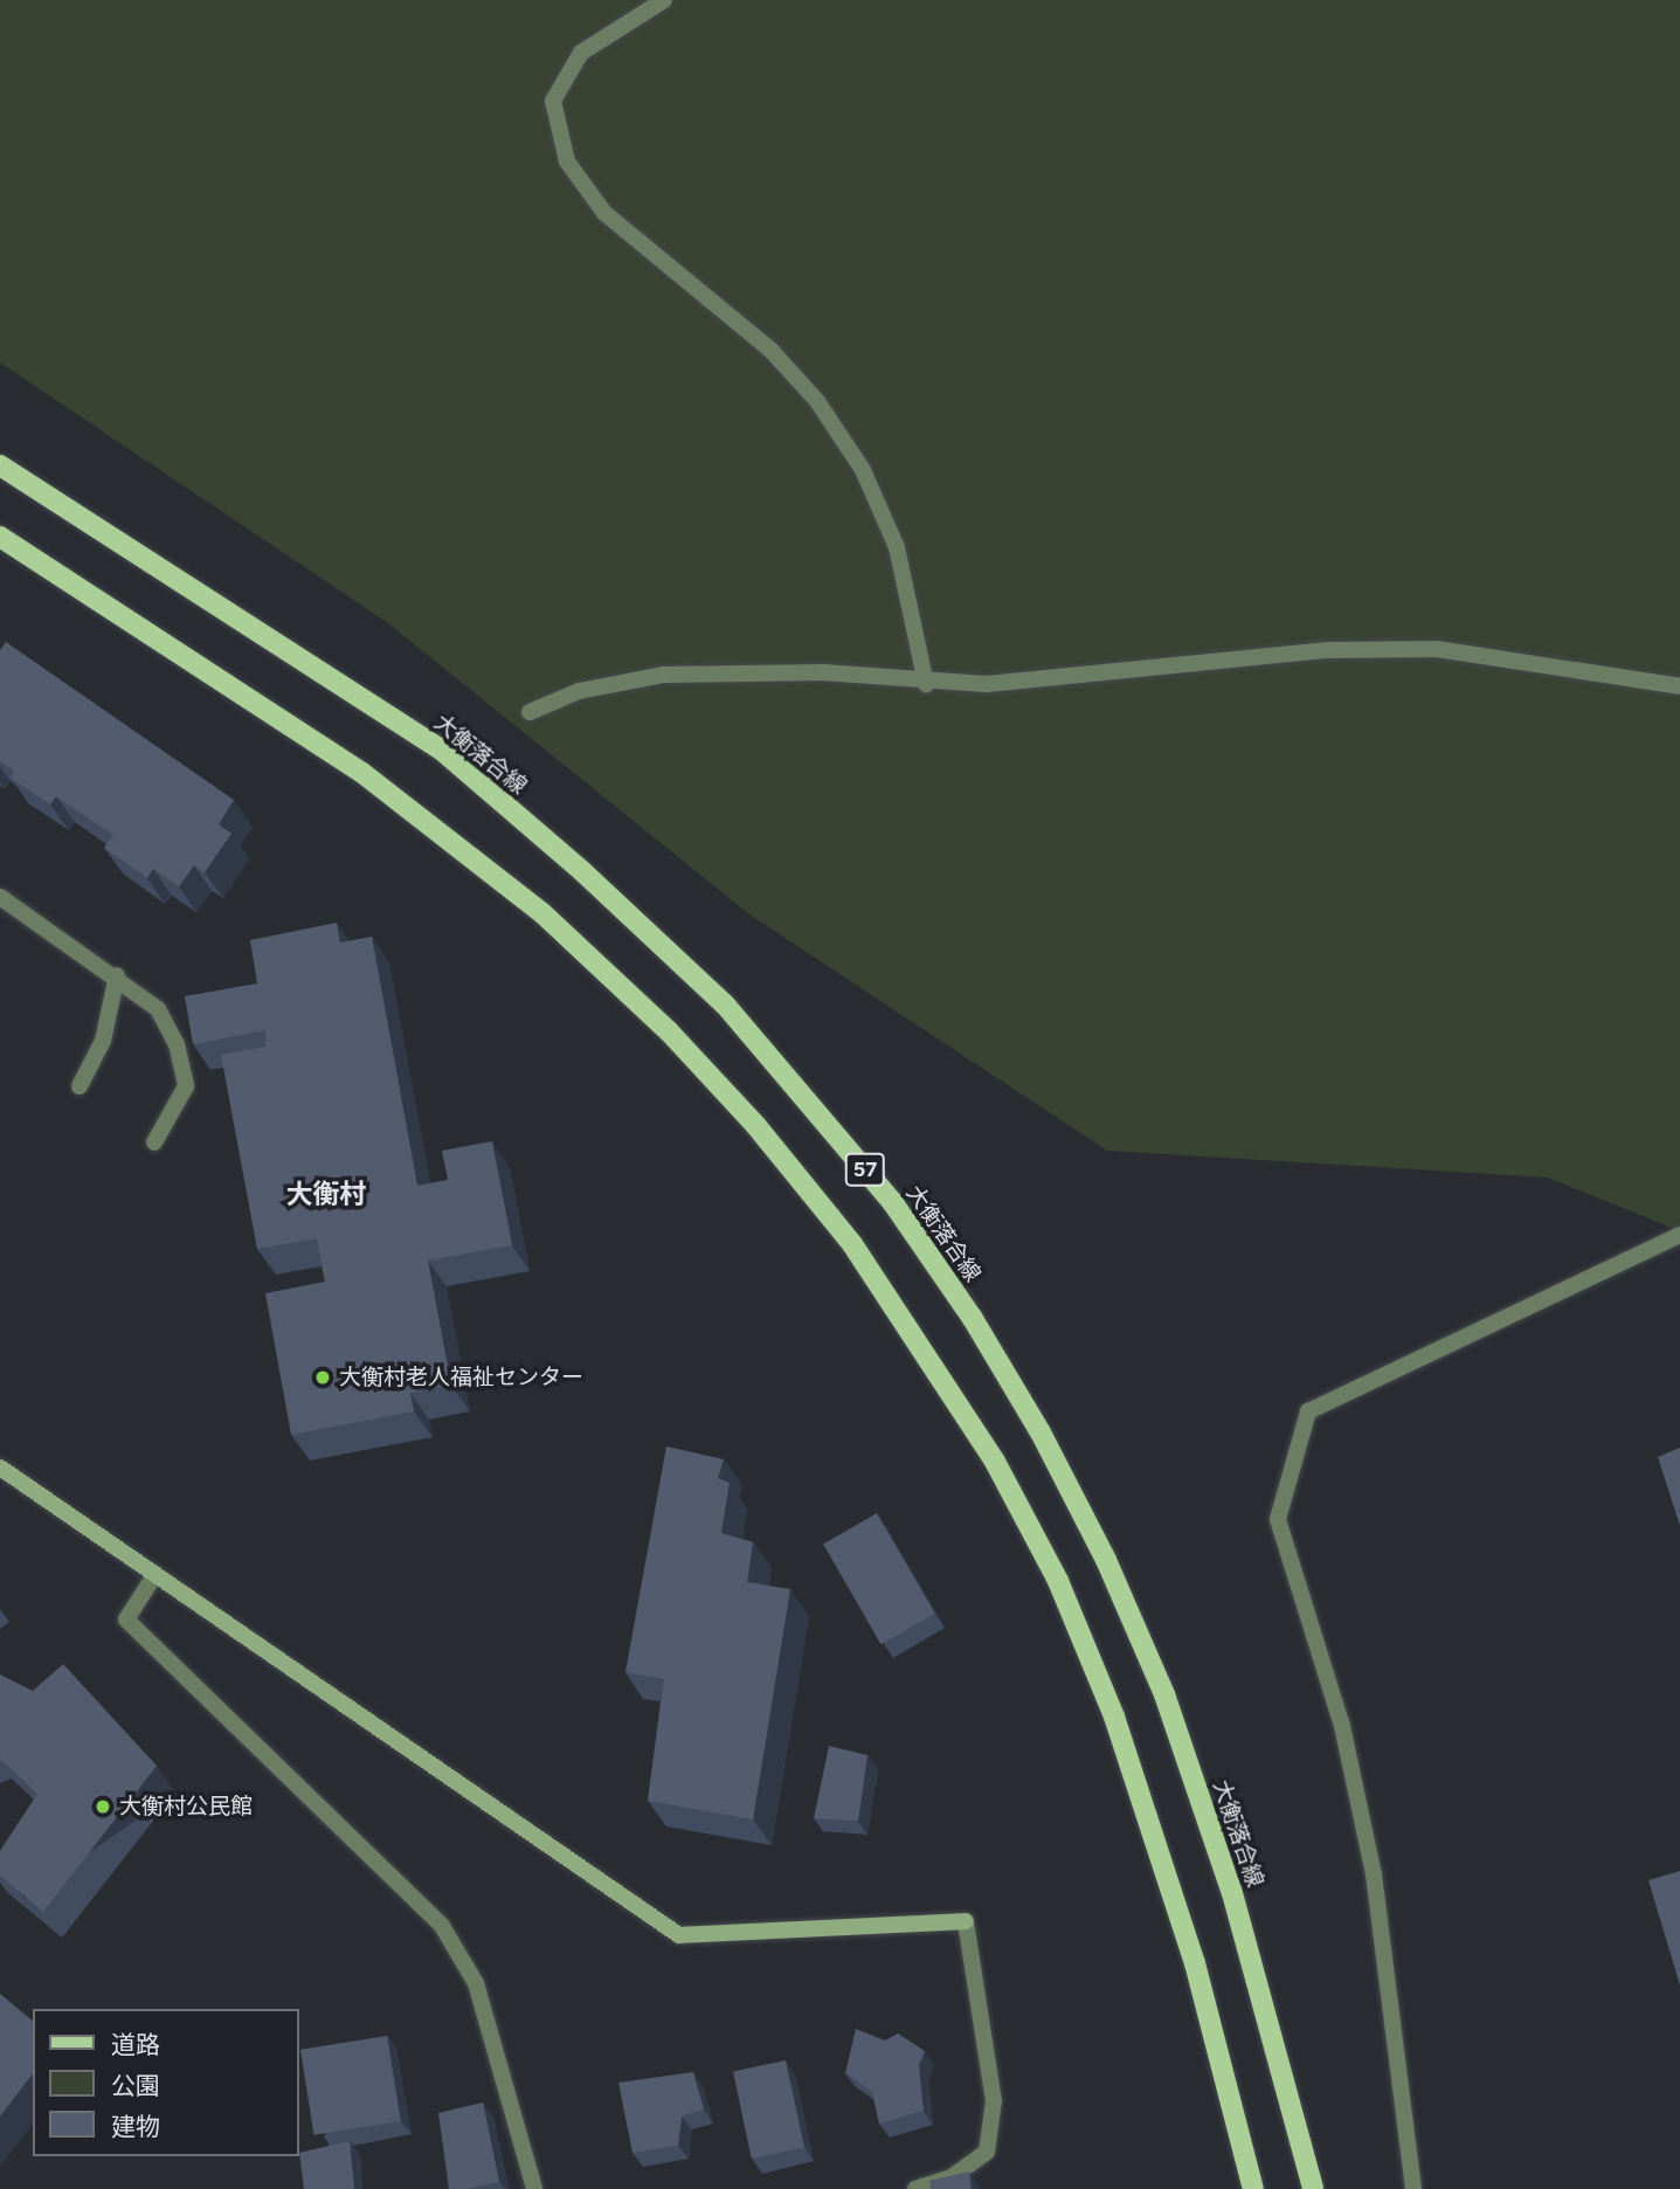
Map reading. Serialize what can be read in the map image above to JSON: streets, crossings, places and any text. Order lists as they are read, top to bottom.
{
  "streets": {
    "main road": ["大衡落合線", "57"]
  },
  "districts": ["大衡村"],
  "places": ["大衡村老人福祉センター", "大衡村公民館"],
  "legend": ["道路", "公園", "建物"]
}
